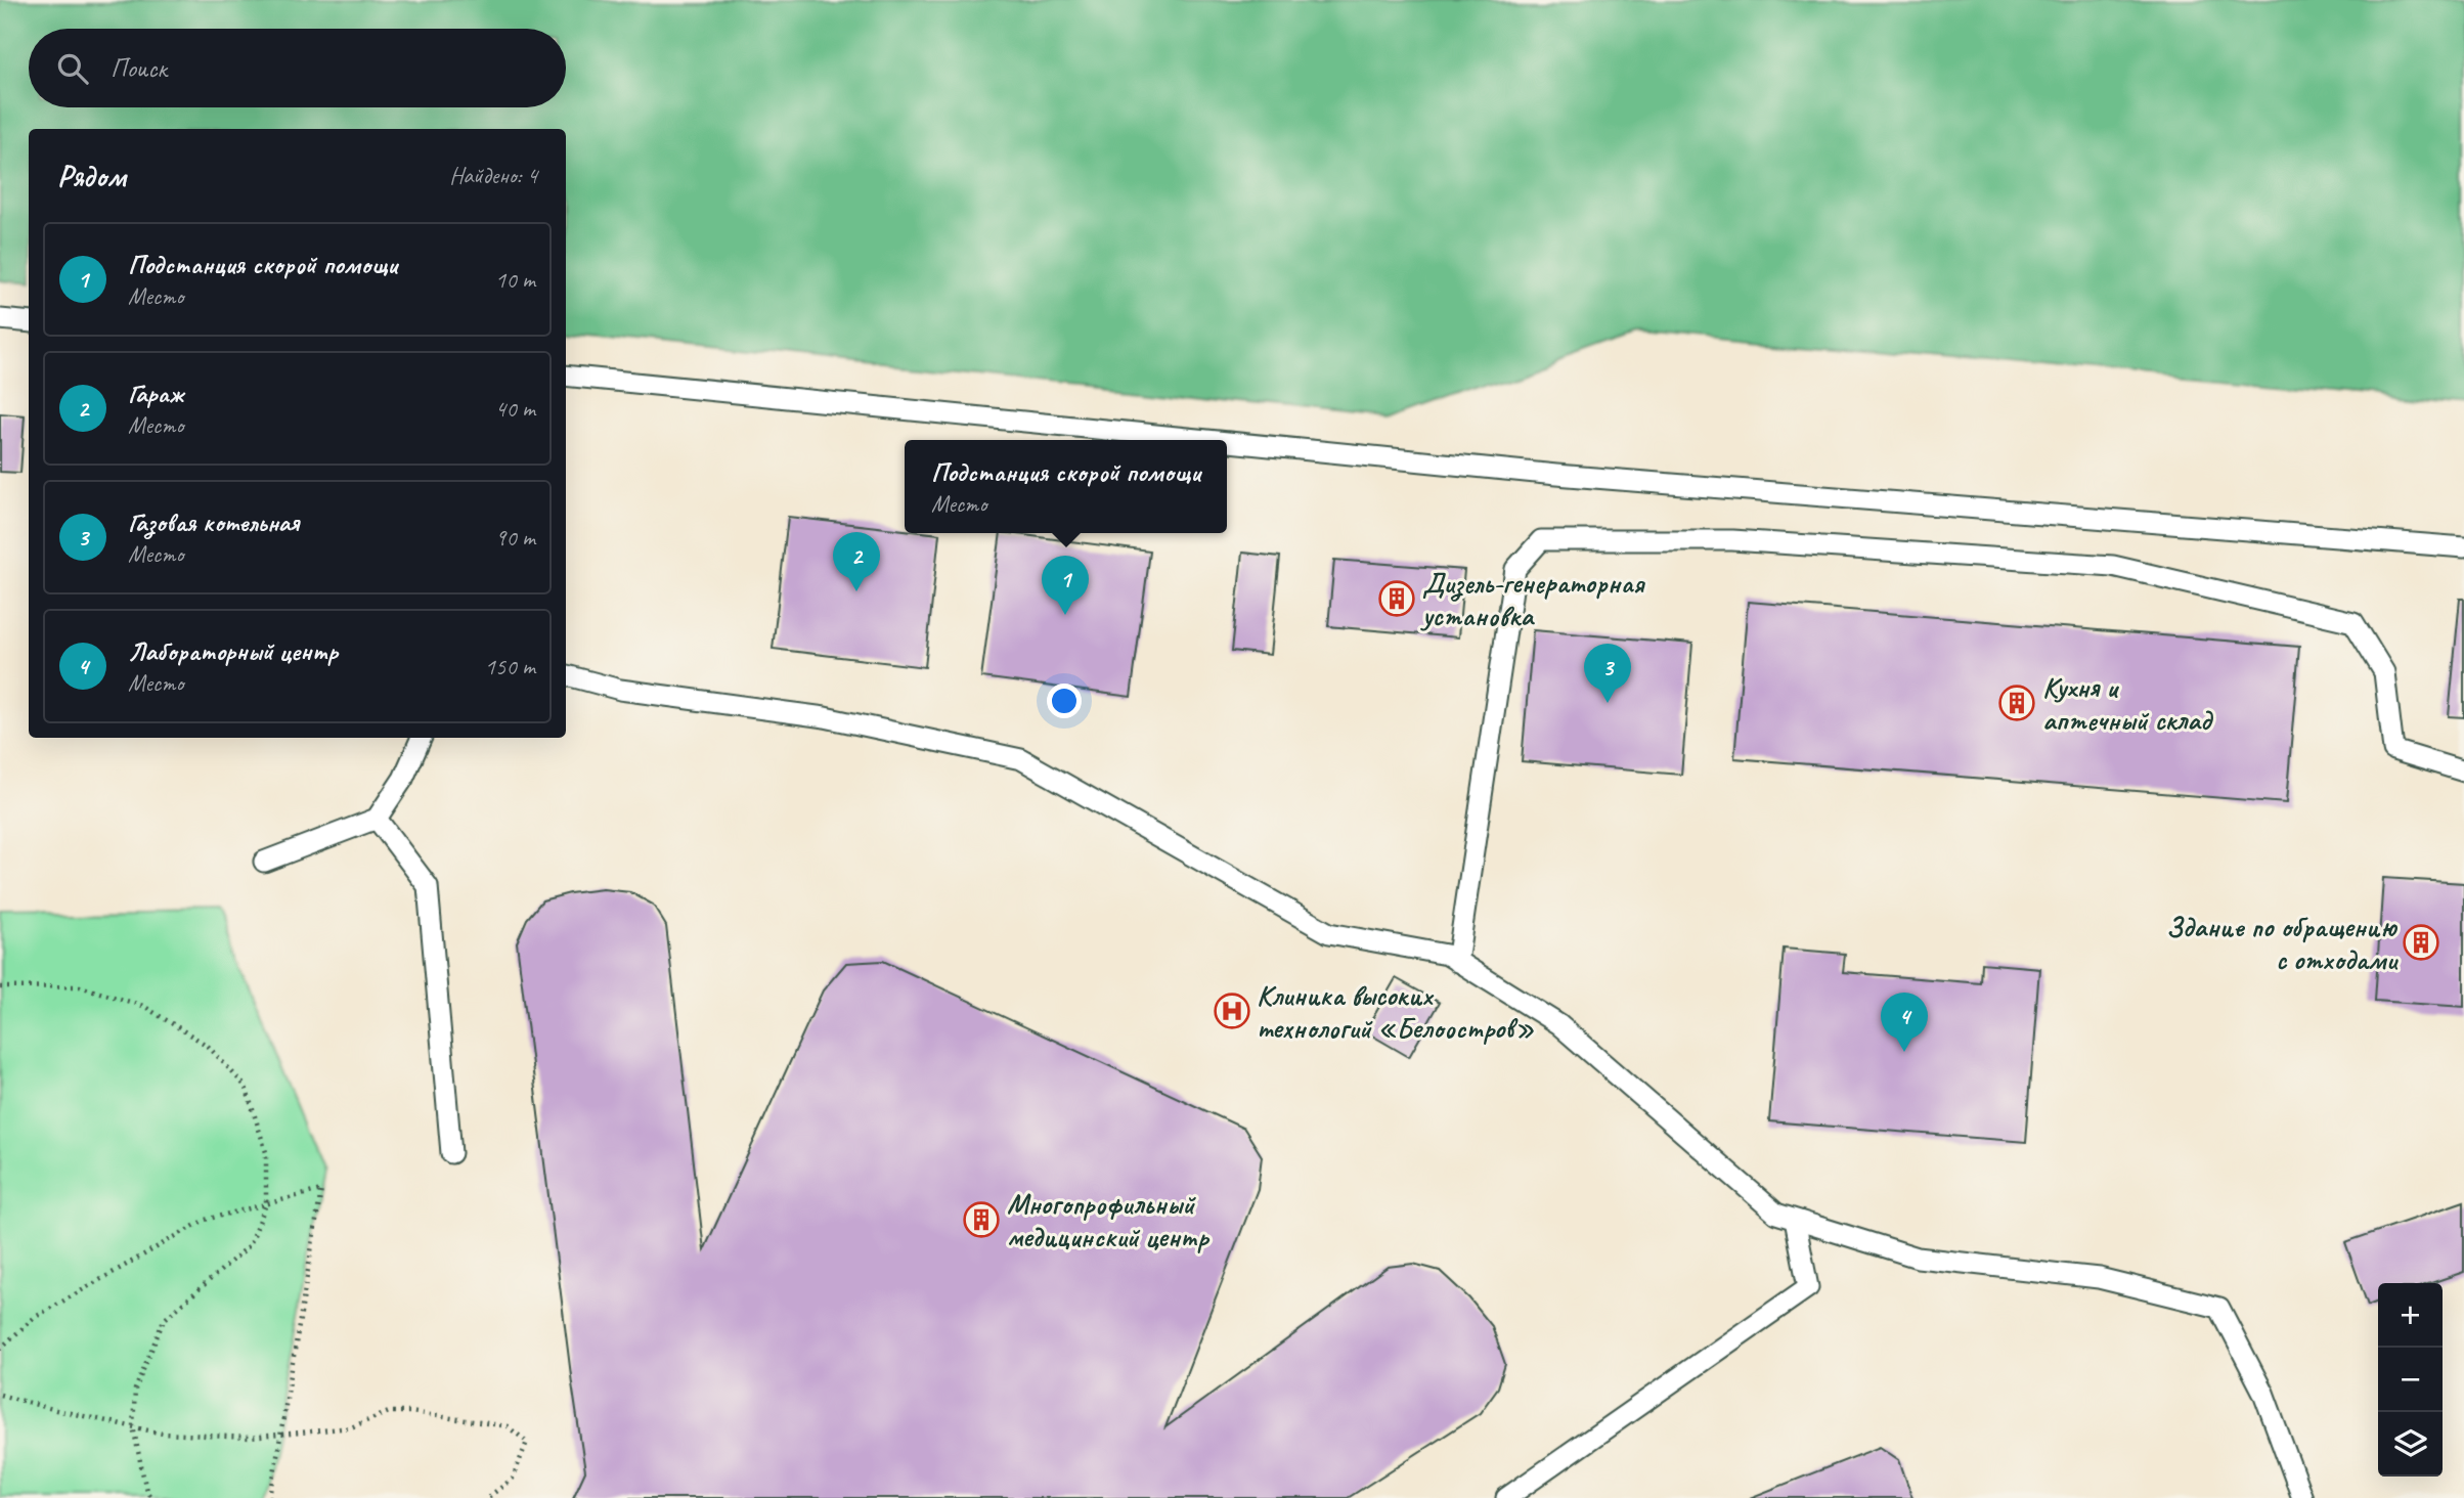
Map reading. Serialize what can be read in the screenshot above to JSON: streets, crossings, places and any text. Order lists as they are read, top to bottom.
{
  "places": {
    "building": [
      "Дизель-генераторная установка",
      "Кухня и аптечный склад",
      "Здание по обращению с отходами",
      "Многопрофильный медицинский центр"
    ],
    "hospital": ["Клиника высоких технологий «Белоостров»"]
  },
  "page": {
    "search": "Поиск",
    "heading": ["Рядом", "Найдено: 4"],
    "list": [
      {
        "mark": "1",
        "name": "Подстанция скорой помощи",
        "note": "Место",
        "value": "10 m"
      },
      {
        "mark": "2",
        "name": "Гараж",
        "note": "Место",
        "value": "40 m"
      },
      {
        "mark": "3",
        "name": "Газовая котельная",
        "note": "Место",
        "value": "90 m"
      },
      {
        "mark": "4",
        "name": "Лабораторный центр",
        "note": "Место",
        "value": "150 m"
      }
    ],
    "popup": ["Подстанция скорой помощи", "Место"],
    "pins": [
      "2",
      "1",
      "3",
      "4"
    ],
    "map_buttons": ["+", "−"]
  }
}
